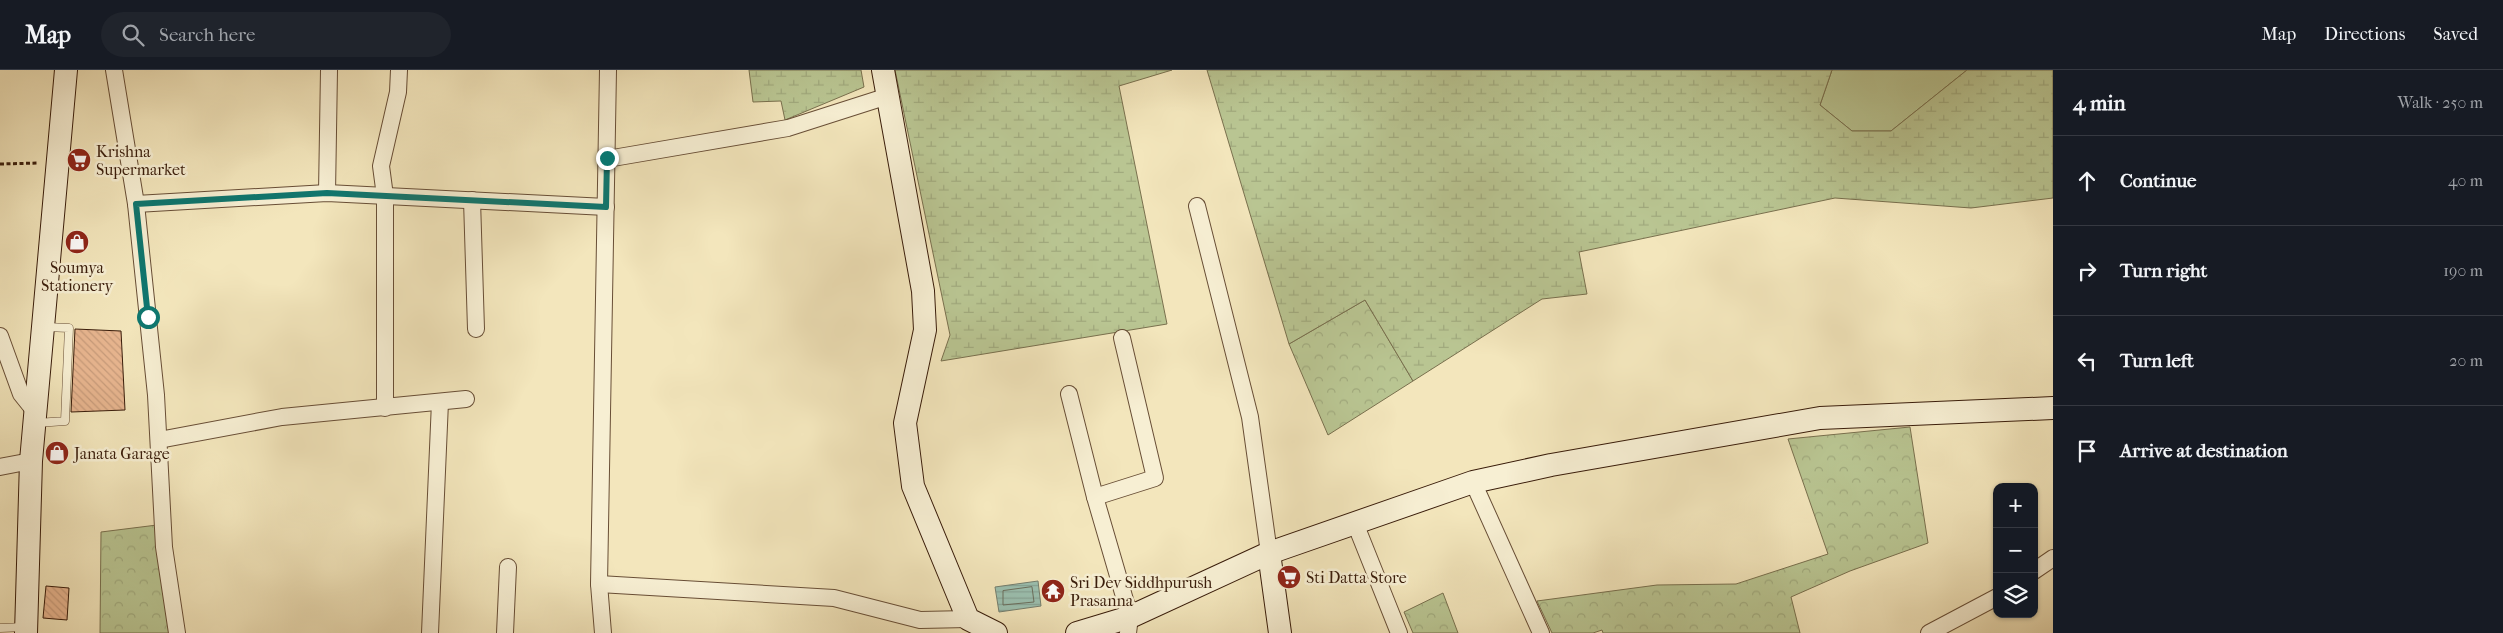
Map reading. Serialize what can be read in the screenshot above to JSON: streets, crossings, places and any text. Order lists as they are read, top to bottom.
{
  "places": {
    "supermarket": ["Krishna Supermarket", "Sti Datta Store"],
    "shop": ["Soumya Stationery", "Janata Garage"],
    "temple": ["Sri Dev Siddhpurush Prasanna"]
  },
  "page": {
    "header": "Map",
    "search": "Search here",
    "nav": ["Map", "Directions", "Saved"],
    "heading": ["4 min", "Walk · 250 m"],
    "list": [
      ["Continue", "40 m"],
      ["Turn right", "190 m"],
      ["Turn left", "20 m"],
      "Arrive at destination"
    ],
    "map_buttons": ["+", "−"]
  }
}
